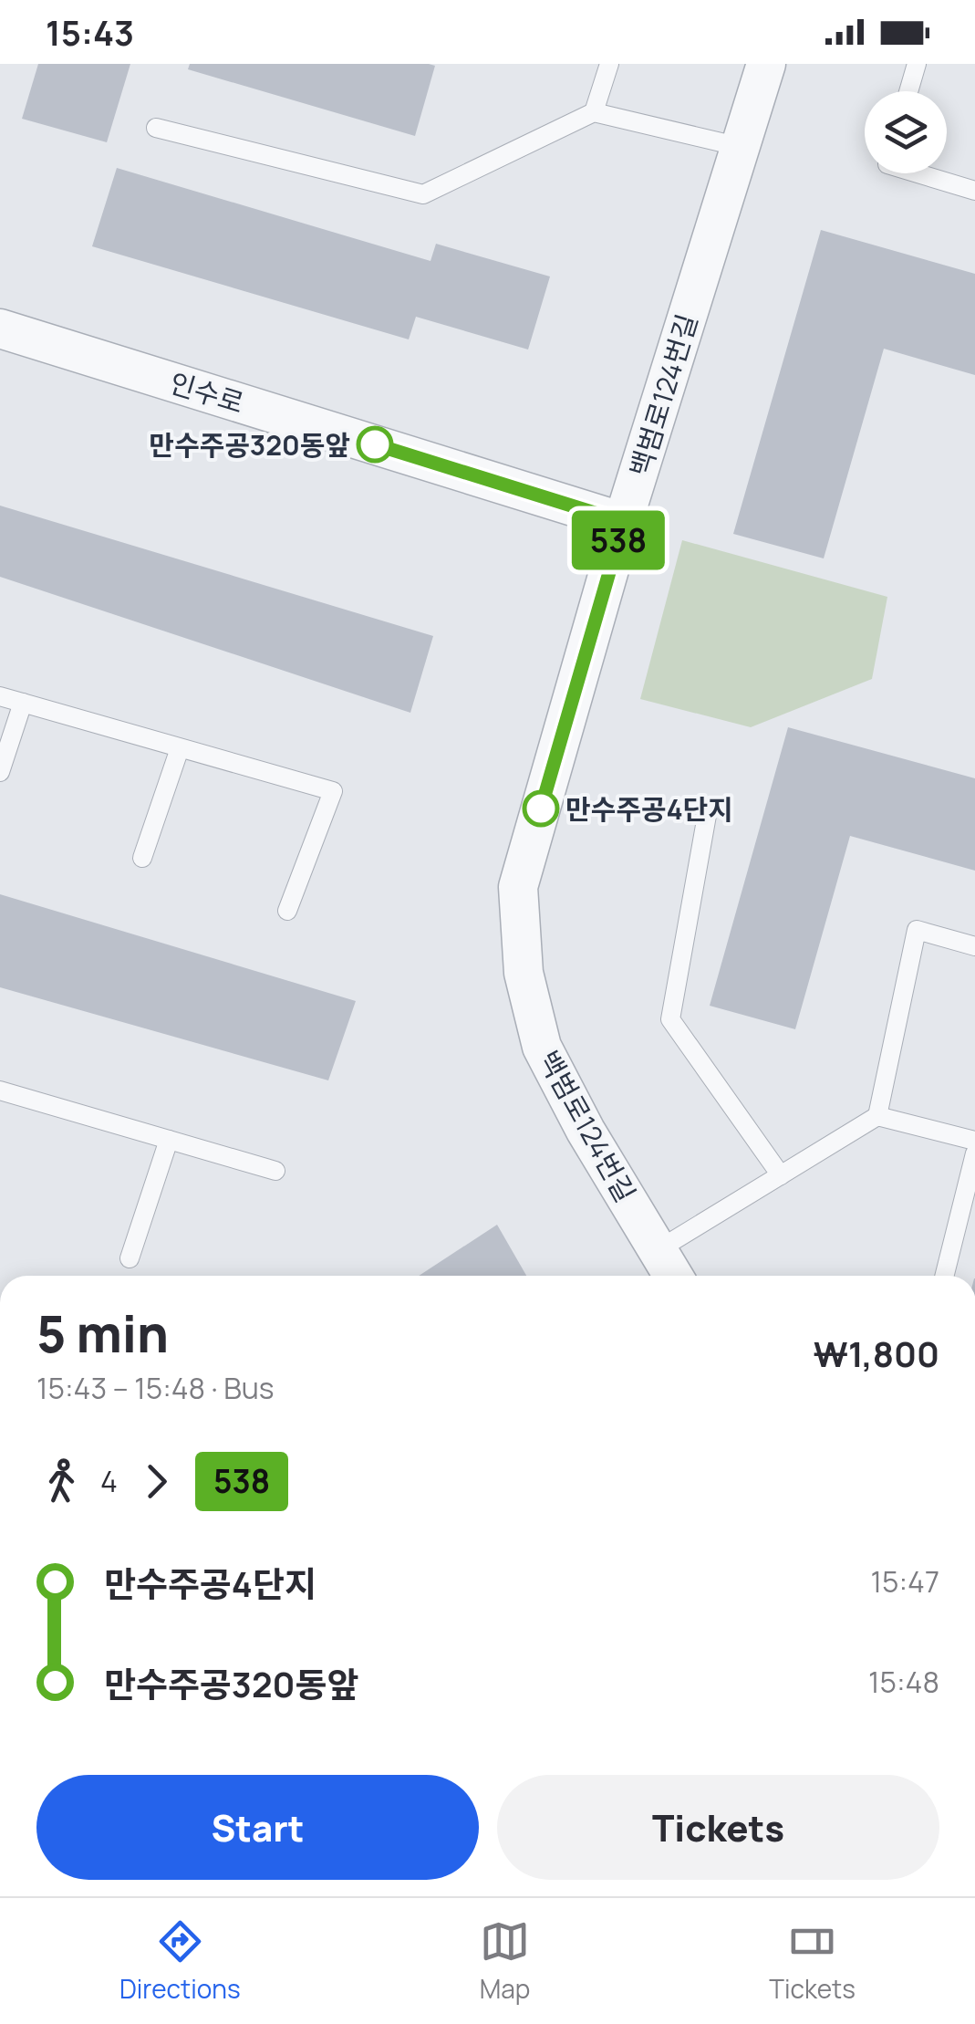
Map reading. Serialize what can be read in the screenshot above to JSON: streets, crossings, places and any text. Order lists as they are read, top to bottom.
{
  "streets": {
    "street": ["인수로", "백범로124번길"]
  },
  "crossings": [
    ["인수로", "백범로124번길"]
  ],
  "places": ["만수주공320동앞", "만수주공4단지"],
  "lines": ["bus line 538"],
  "page": {
    "status": "15:43",
    "on_map": "538",
    "heading": ["5 min", "15:43 – 15:48 · Bus", "₩1,800"],
    "legs": ["4", "538"],
    "list": [
      {
        "name": "만수주공4단지",
        "value": "15:47"
      },
      {
        "name": "만수주공320동앞",
        "value": "15:48"
      }
    ],
    "buttons": ["Start", "Tickets"],
    "tabs": ["Directions", "Map", "Tickets"]
  }
}
